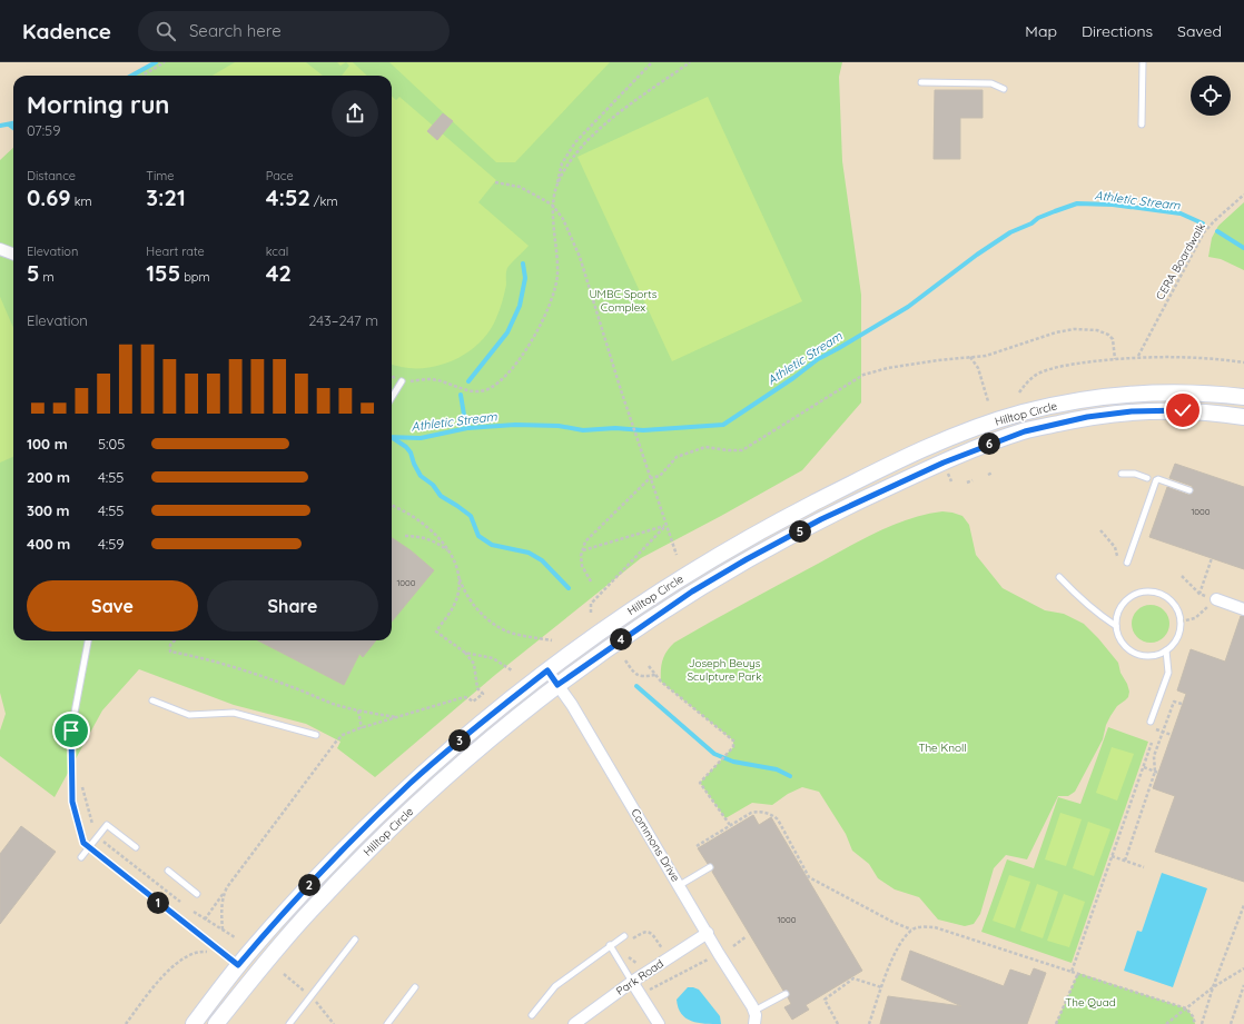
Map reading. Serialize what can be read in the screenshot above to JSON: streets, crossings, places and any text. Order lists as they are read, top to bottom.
{
  "streets": {
    "street": ["Hilltop Circle", "Commons Drive", "Park Road"],
    "path": ["CERA Boardwalk"]
  },
  "crossings": [
    ["Hilltop Circle", "Commons Drive"],
    ["Commons Drive", "Park Road"]
  ],
  "water": ["Athletic Stream"],
  "parks": [
    "UMBC Sports Complex",
    "Joseph Beuys Sculpture Park",
    "The Knoll",
    "The Quad"
  ],
  "house_numbers": ["1000", "1000", "1000"],
  "page": {
    "header": "Kadence",
    "search": "Search here",
    "nav": ["Map", "Directions", "Saved"],
    "heading": ["Morning run", "07:59"],
    "stats": [
      ["Distance", "0.69 km"],
      ["Time", "3:21"],
      ["Pace", "4:52 /km"],
      ["Elevation", "5 m"],
      ["Heart rate", "155 bpm"],
      ["kcal", "42"]
    ],
    "chart": ["Elevation", "243–247 m"],
    "list": [
      {
        "name": "100 m",
        "note": "5:05"
      },
      {
        "name": "200 m",
        "note": "4:55"
      },
      {
        "name": "300 m",
        "note": "4:55"
      },
      {
        "name": "400 m",
        "note": "4:59"
      }
    ],
    "pins": [
      "6",
      "5",
      "4",
      "3",
      "2",
      "1"
    ],
    "buttons": ["Save", "Share"]
  }
}
